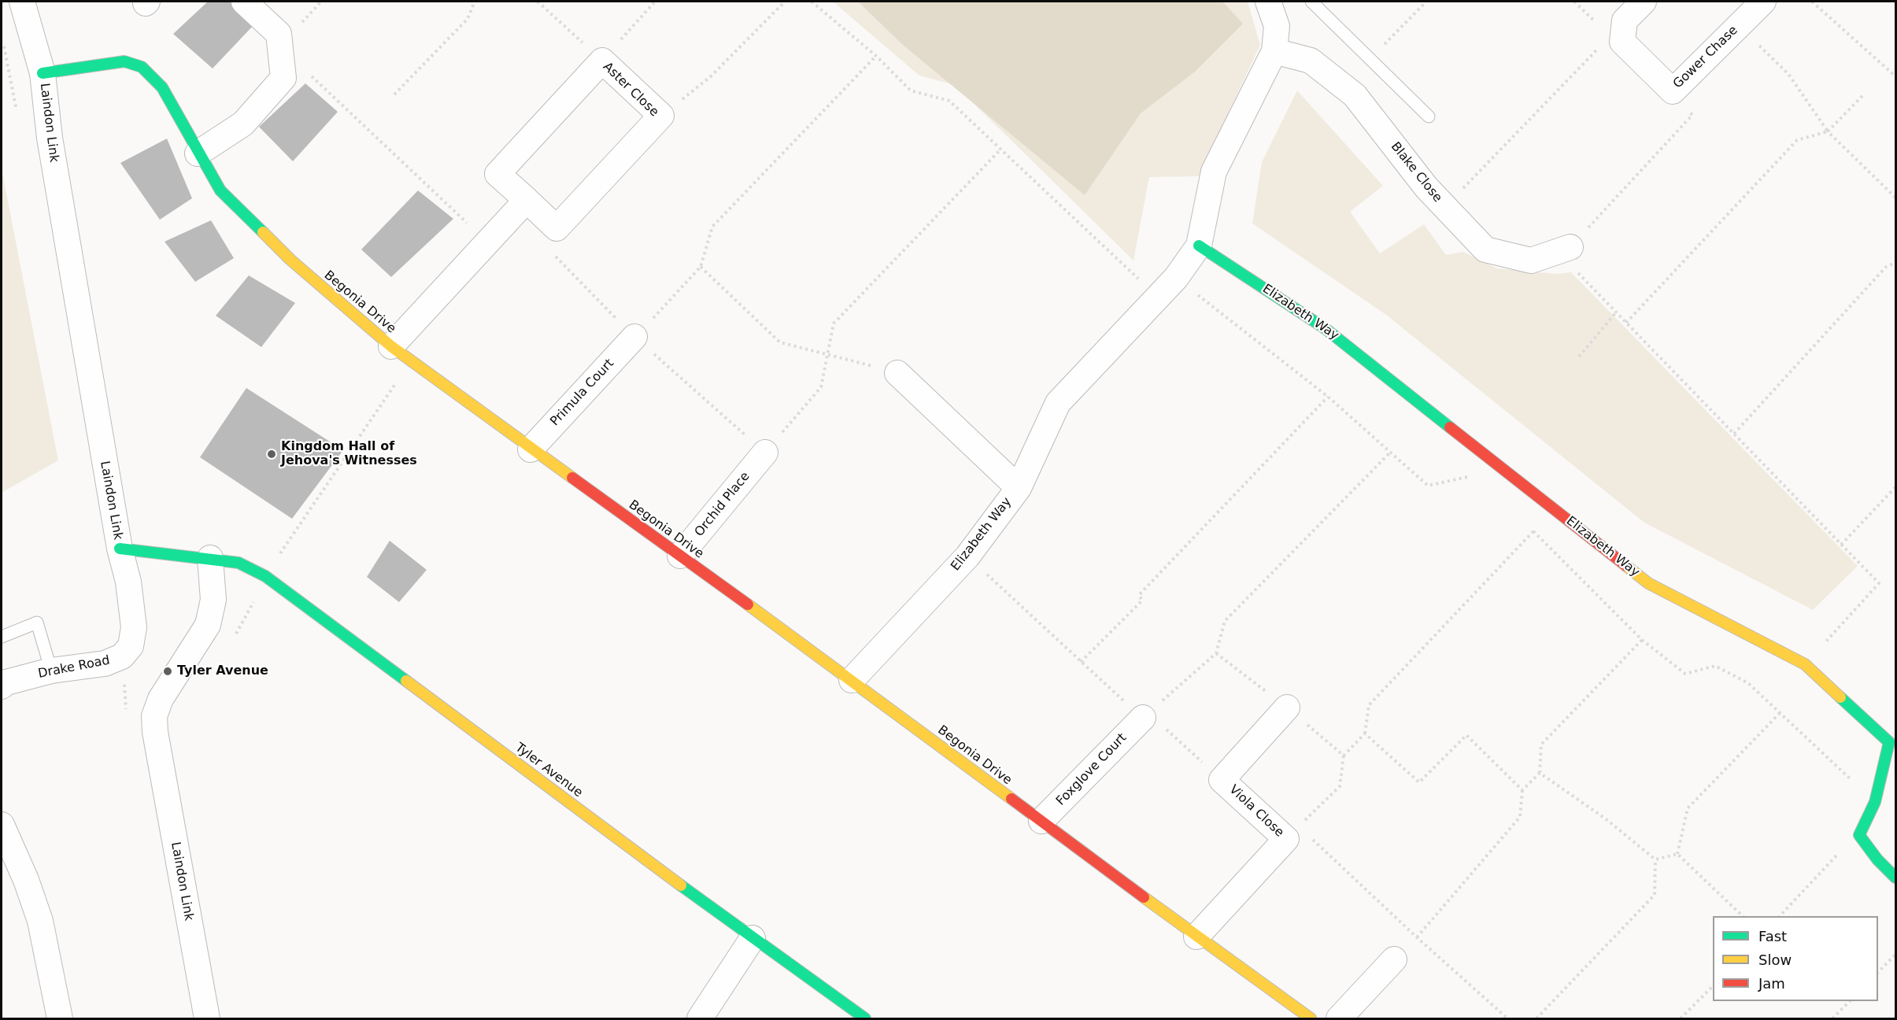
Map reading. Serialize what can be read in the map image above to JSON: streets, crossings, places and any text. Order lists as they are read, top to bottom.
{
  "streets": {
    "street": [
      "Gower Chase",
      "Aster Close",
      "Laindon Link",
      "Blake Close",
      "Begonia Drive",
      "Elizabeth Way",
      "Primula Court",
      "Orchid Place",
      "Drake Road",
      "Foxglove Court",
      "Tyler Avenue",
      "Viola Close"
    ]
  },
  "crossings": [
    ["Laindon Link", "Begonia Drive"],
    ["Laindon Link", "Drake Road"],
    ["Laindon Link", "Tyler Avenue"],
    ["Blake Close", "Elizabeth Way"],
    ["Begonia Drive", "Elizabeth Way"],
    ["Begonia Drive", "Primula Court"],
    ["Begonia Drive", "Orchid Place"],
    ["Begonia Drive", "Foxglove Court"],
    ["Begonia Drive", "Viola Close"]
  ],
  "places": ["Kingdom Hall of Jehova's Witnesses", "Tyler Avenue"],
  "legend": ["Fast", "Slow", "Jam"]
}
